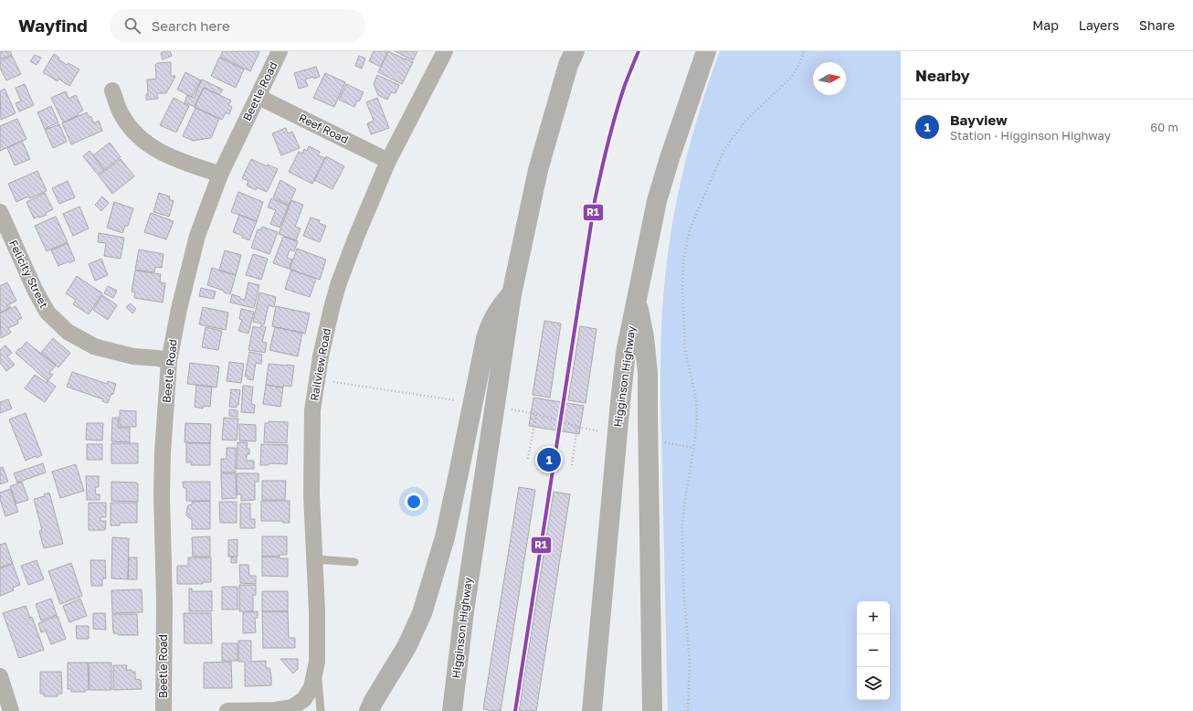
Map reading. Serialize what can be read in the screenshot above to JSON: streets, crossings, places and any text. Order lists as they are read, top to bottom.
{
  "streets": {
    "highway": ["Higginson Highway"],
    "street": [
      "Beetle Road",
      "Reef Road",
      "Felicity Street",
      "Railview Road"
    ]
  },
  "crossings": [
    ["Beetle Road", "Reef Road"],
    ["Beetle Road", "Felicity Street"],
    ["Reef Road", "Railview Road"]
  ],
  "lines": ["transit line R1"],
  "north": "right",
  "page": {
    "header": "Wayfind",
    "search": "Search here",
    "nav": ["Map", "Layers", "Share"],
    "heading": "Nearby",
    "list": [
      {
        "mark": "1",
        "name": "Bayview",
        "note": "Station · Higginson Highway",
        "value": "60 m"
      }
    ],
    "pins": "1",
    "map_buttons": ["+", "−"]
  }
}
